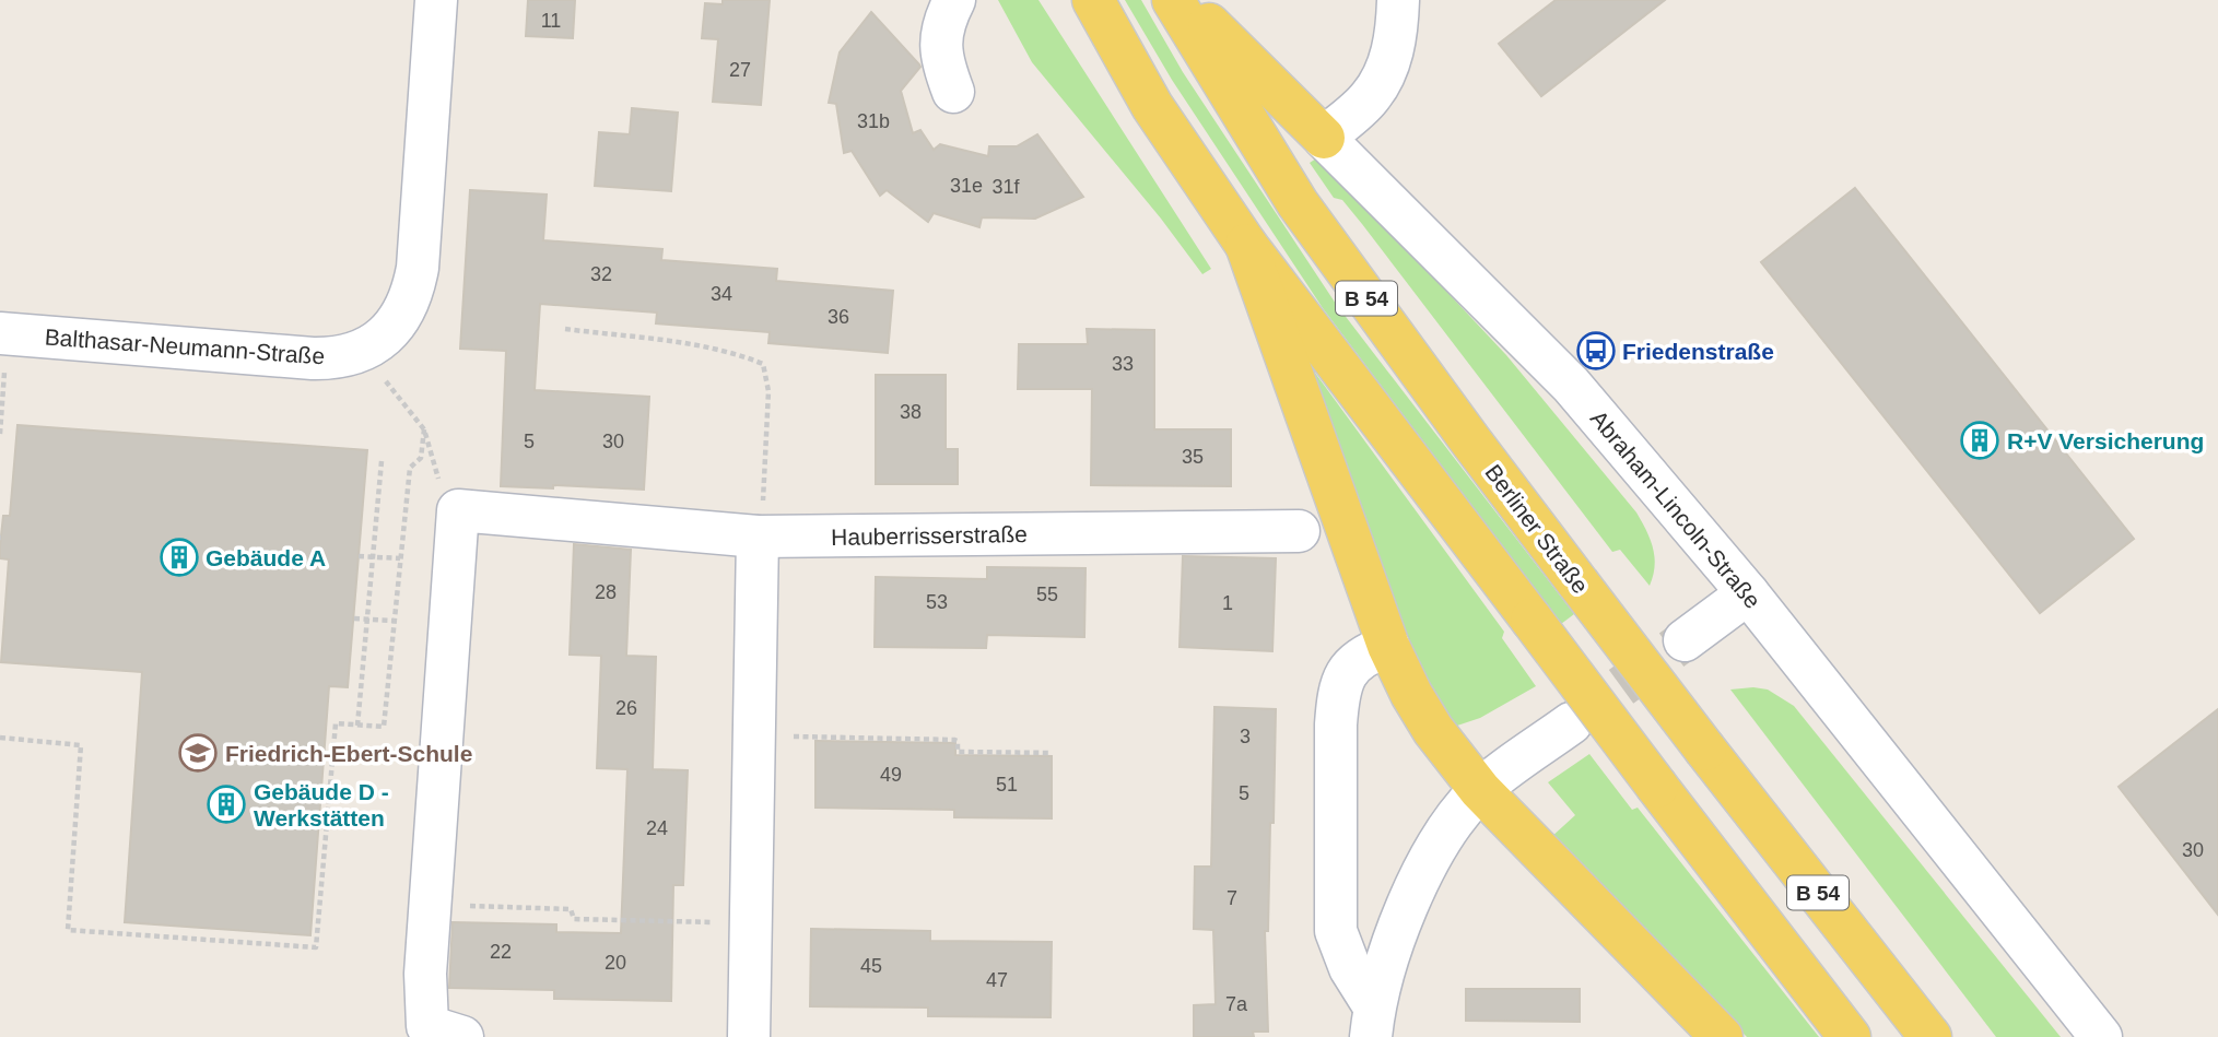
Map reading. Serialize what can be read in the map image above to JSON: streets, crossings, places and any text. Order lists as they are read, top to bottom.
{
  "streets": {
    "main road": ["B 54", "Berliner Straße"],
    "street": ["Balthasar-Neumann-Straße", "Abraham-Lincoln-Straße", "Hauberrisserstraße"]
  },
  "places": {
    "bus stop": ["Friedenstraße"],
    "building": ["R+V Versicherung", "Gebäude A", "Gebäude D - Werkstätten"],
    "school or university": ["Friedrich-Ebert-Schule"]
  },
  "house_numbers": [
    "11",
    "27",
    "31b",
    "31e",
    "31f",
    "32",
    "34",
    "36",
    "33",
    "38",
    "5",
    "30",
    "35",
    "28",
    "55",
    "53",
    "1",
    "26",
    "3",
    "49",
    "51",
    "5",
    "24",
    "30",
    "7",
    "22",
    "20",
    "45",
    "47",
    "7a"
  ]
}
